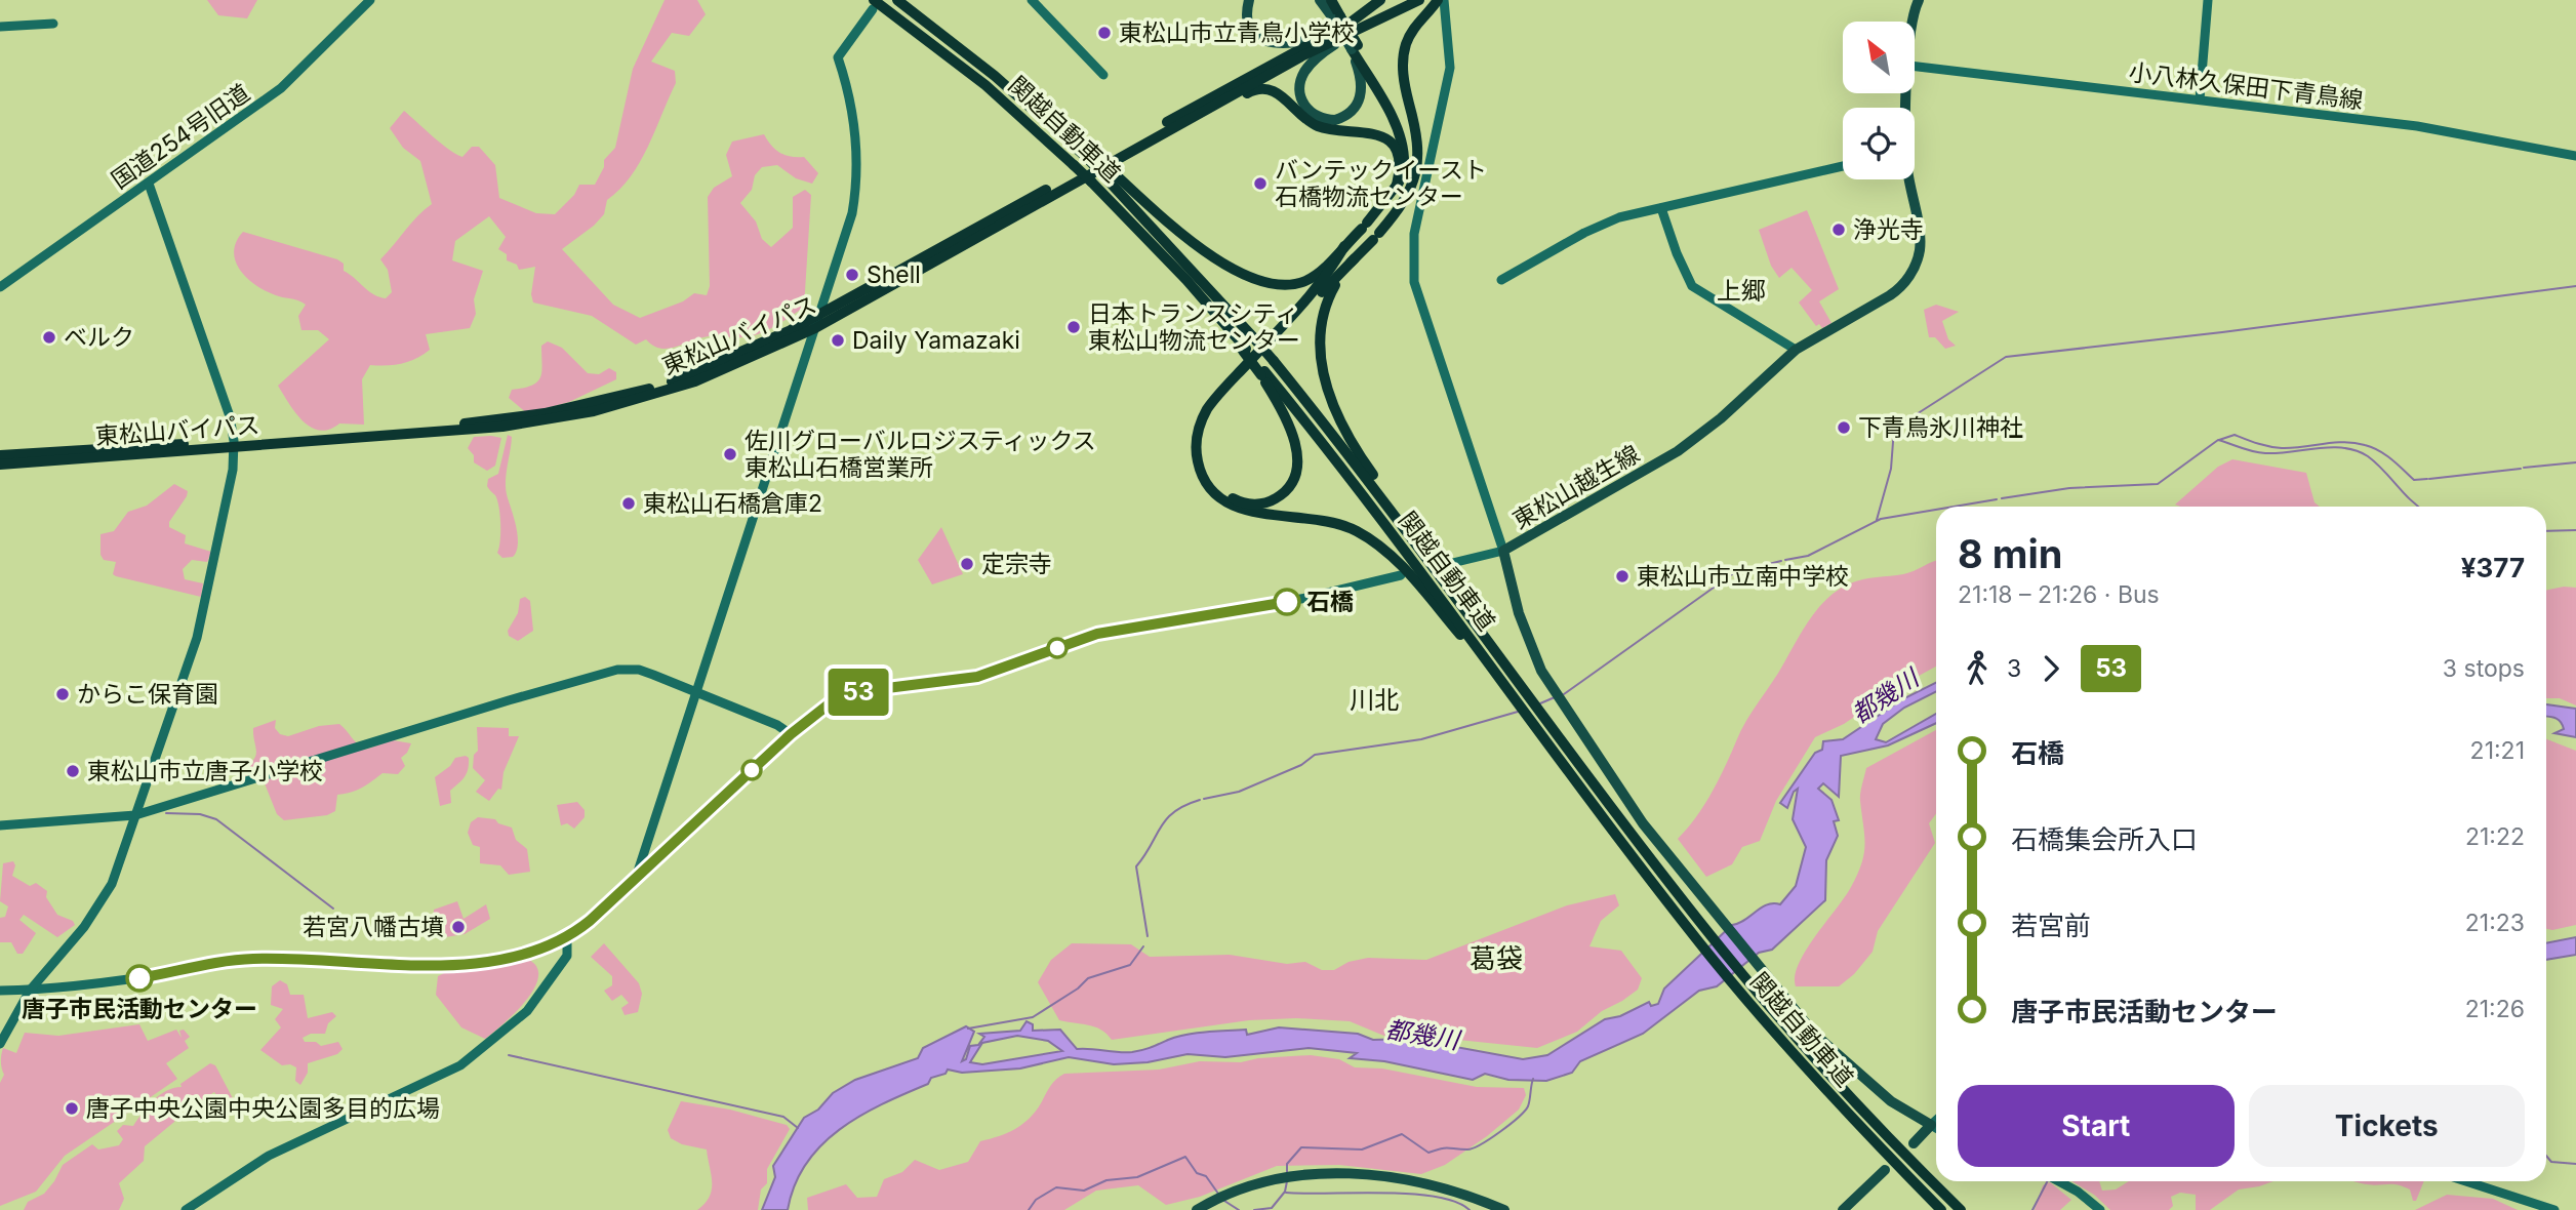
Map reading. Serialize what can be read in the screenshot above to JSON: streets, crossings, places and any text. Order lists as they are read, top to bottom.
{
  "streets": {
    "highway": ["関越自動車道", "東松山バイパス"],
    "main road": ["東松山越生線"],
    "street": ["小八林久保田下青鳥線", "国道254号旧道"]
  },
  "districts": ["上郷", "川北", "葛袋"],
  "water": ["都幾川"],
  "places": [
    "東松山市立青鳥小学校",
    "バンテックイースト 石橋物流センター",
    "浄光寺",
    "Shell",
    "日本トランスシティ 東松山物流センター",
    "ベルク",
    "Daily Yamazaki",
    "下青鳥氷川神社",
    "佐川グローバルロジスティックス 東松山石橋営業所",
    "東松山石橋倉庫2",
    "定宗寺",
    "東松山市立南中学校",
    "石橋",
    "からこ保育園",
    "東松山市立唐子小学校",
    "若宮八幡古墳",
    "唐子市民活動センター",
    "唐子中央公園中央公園多目的広場"
  ],
  "lines": ["bus line 53"],
  "north": "top left",
  "page": {
    "on_map": "53",
    "heading": ["8 min", "21:18 – 21:26 · Bus", "¥377"],
    "legs": ["3", "53", "3 stops"],
    "list": [
      {
        "name": "石橋",
        "value": "21:21"
      },
      {
        "name": "石橋集会所入口",
        "value": "21:22"
      },
      {
        "name": "若宮前",
        "value": "21:23"
      },
      {
        "name": "唐子市民活動センター",
        "value": "21:26"
      }
    ],
    "buttons": ["Start", "Tickets"]
  }
}
